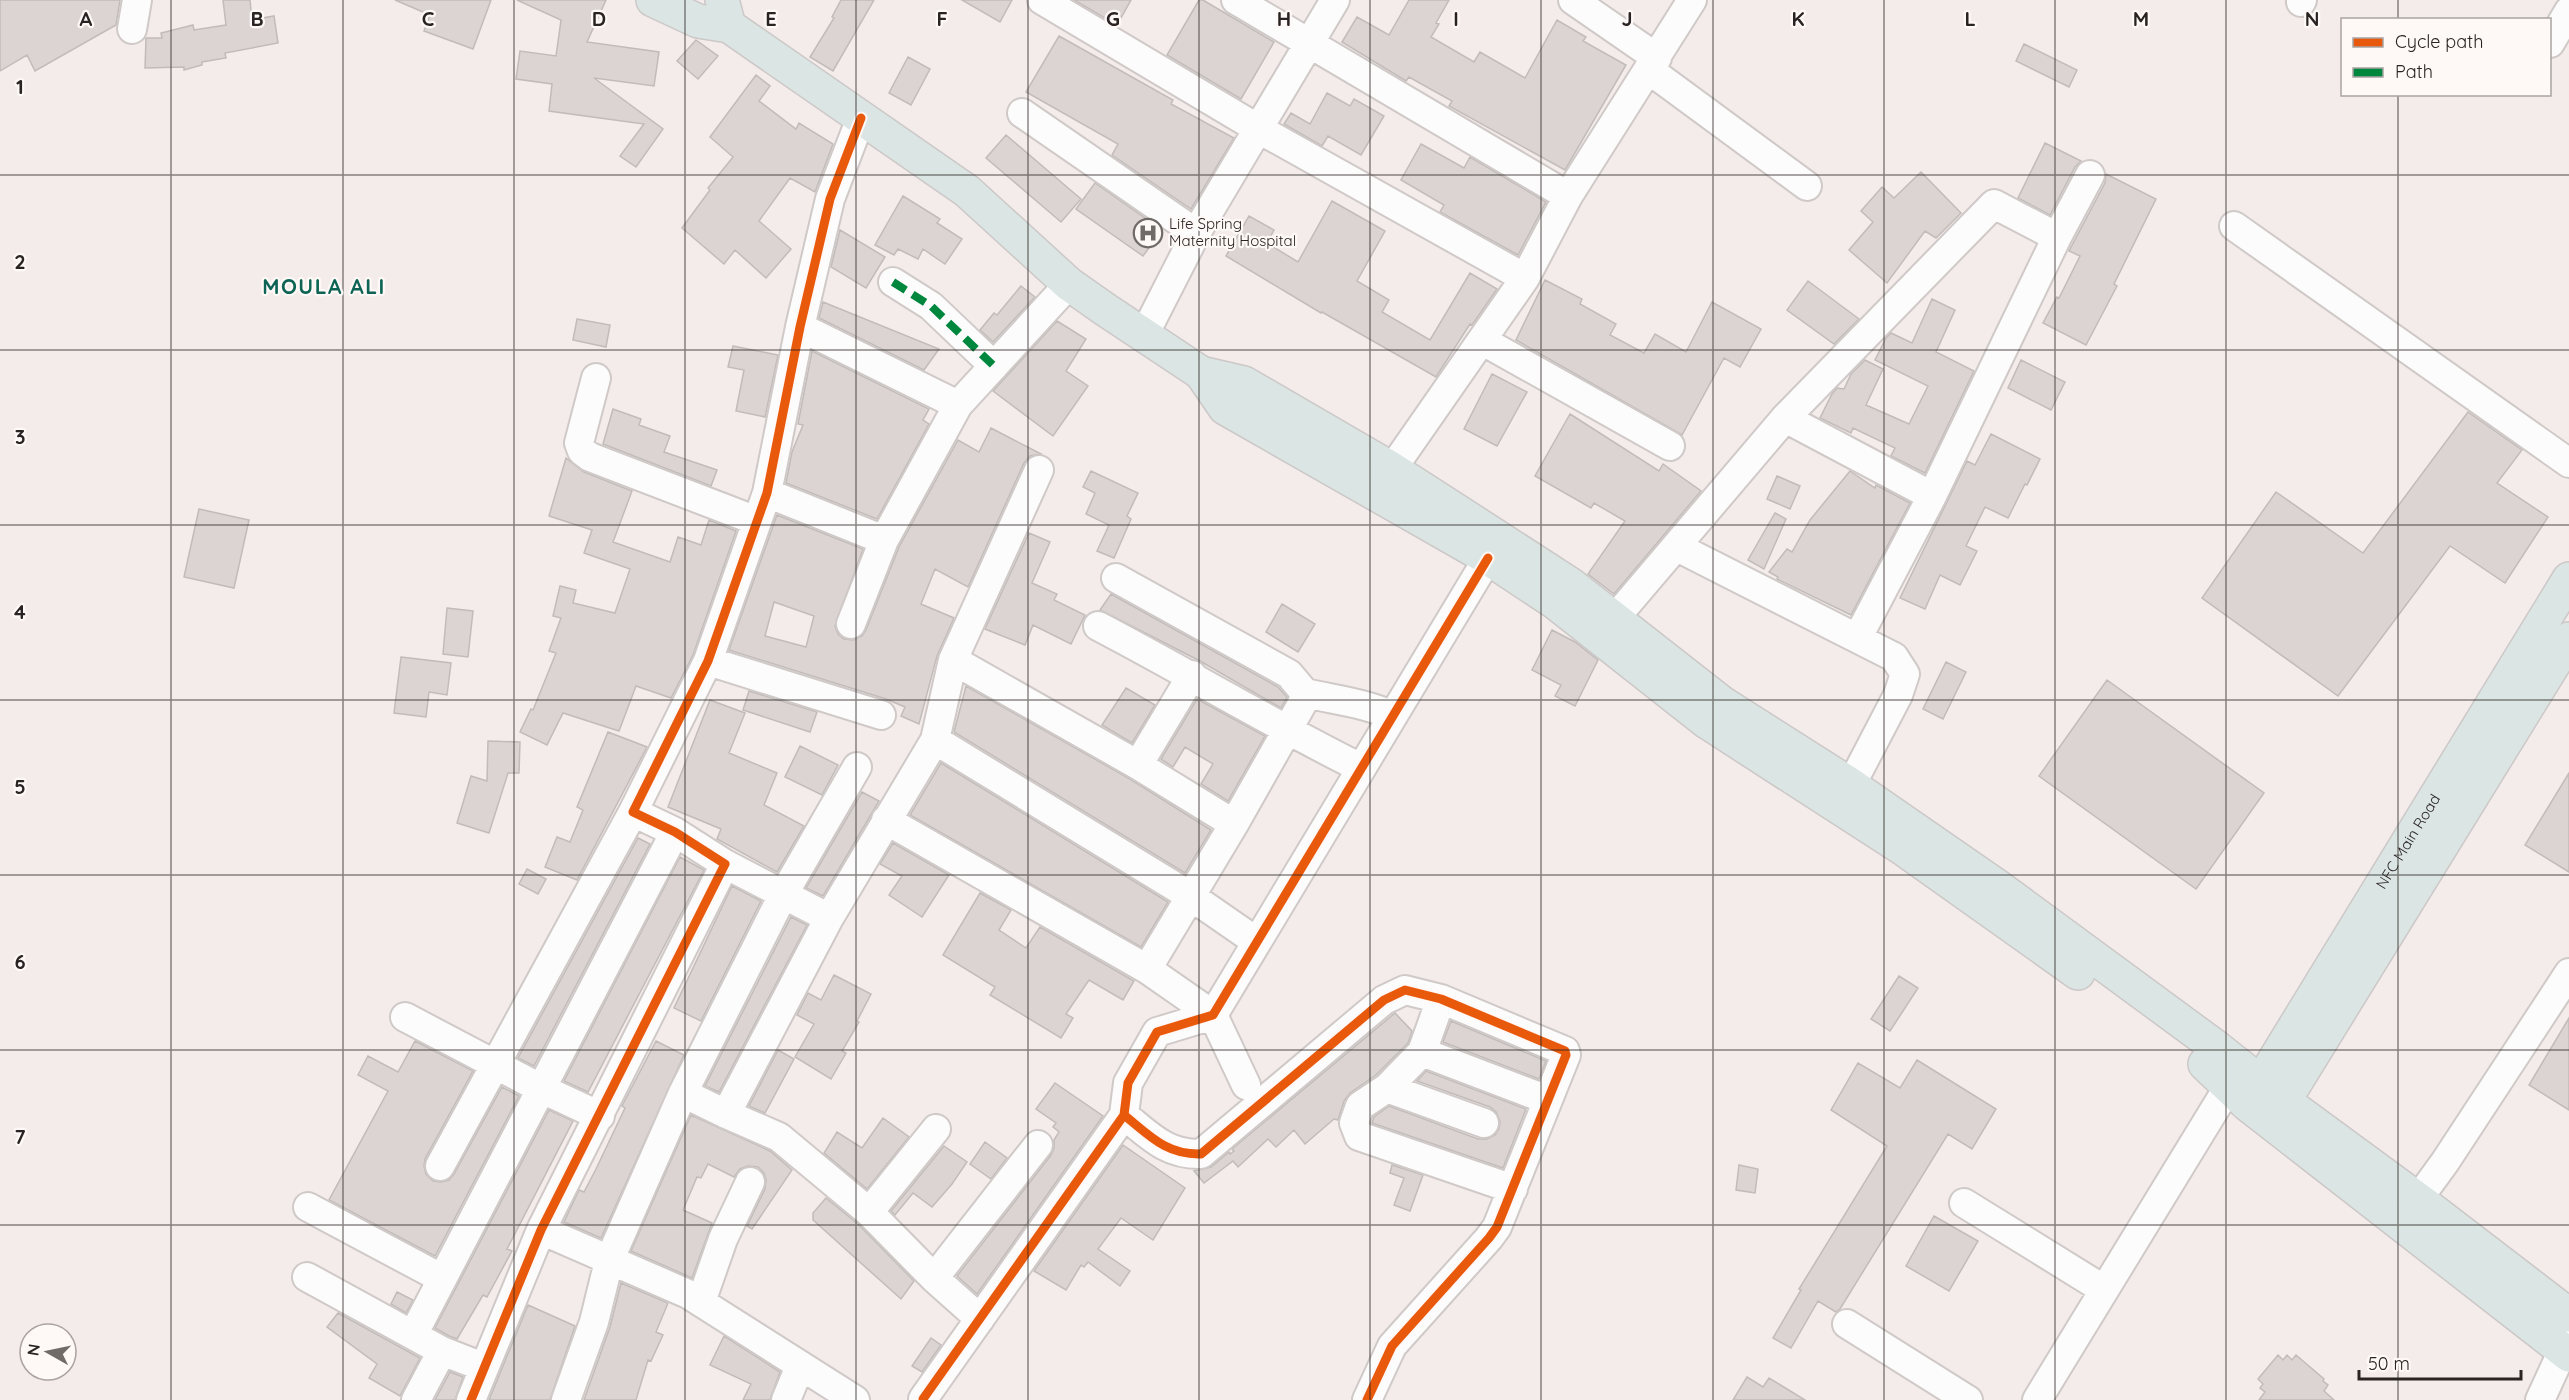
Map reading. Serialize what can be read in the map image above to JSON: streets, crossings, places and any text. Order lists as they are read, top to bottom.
{
  "streets": {
    "main road": ["NFC Main Road"]
  },
  "districts": ["MOULA ALI"],
  "places": {
    "hospital": ["Life Spring Maternity Hospital"]
  },
  "legend": ["Cycle path", "Path"],
  "scale_bar": "50 m",
  "north": "left",
  "grid": {
    "columns": [
      "A",
      "B",
      "C",
      "D",
      "E",
      "F",
      "G",
      "H",
      "I",
      "J",
      "K",
      "L",
      "M",
      "N"
    ],
    "rows": [
      "1",
      "2",
      "3",
      "4",
      "5",
      "6",
      "7"
    ]
  }
}
